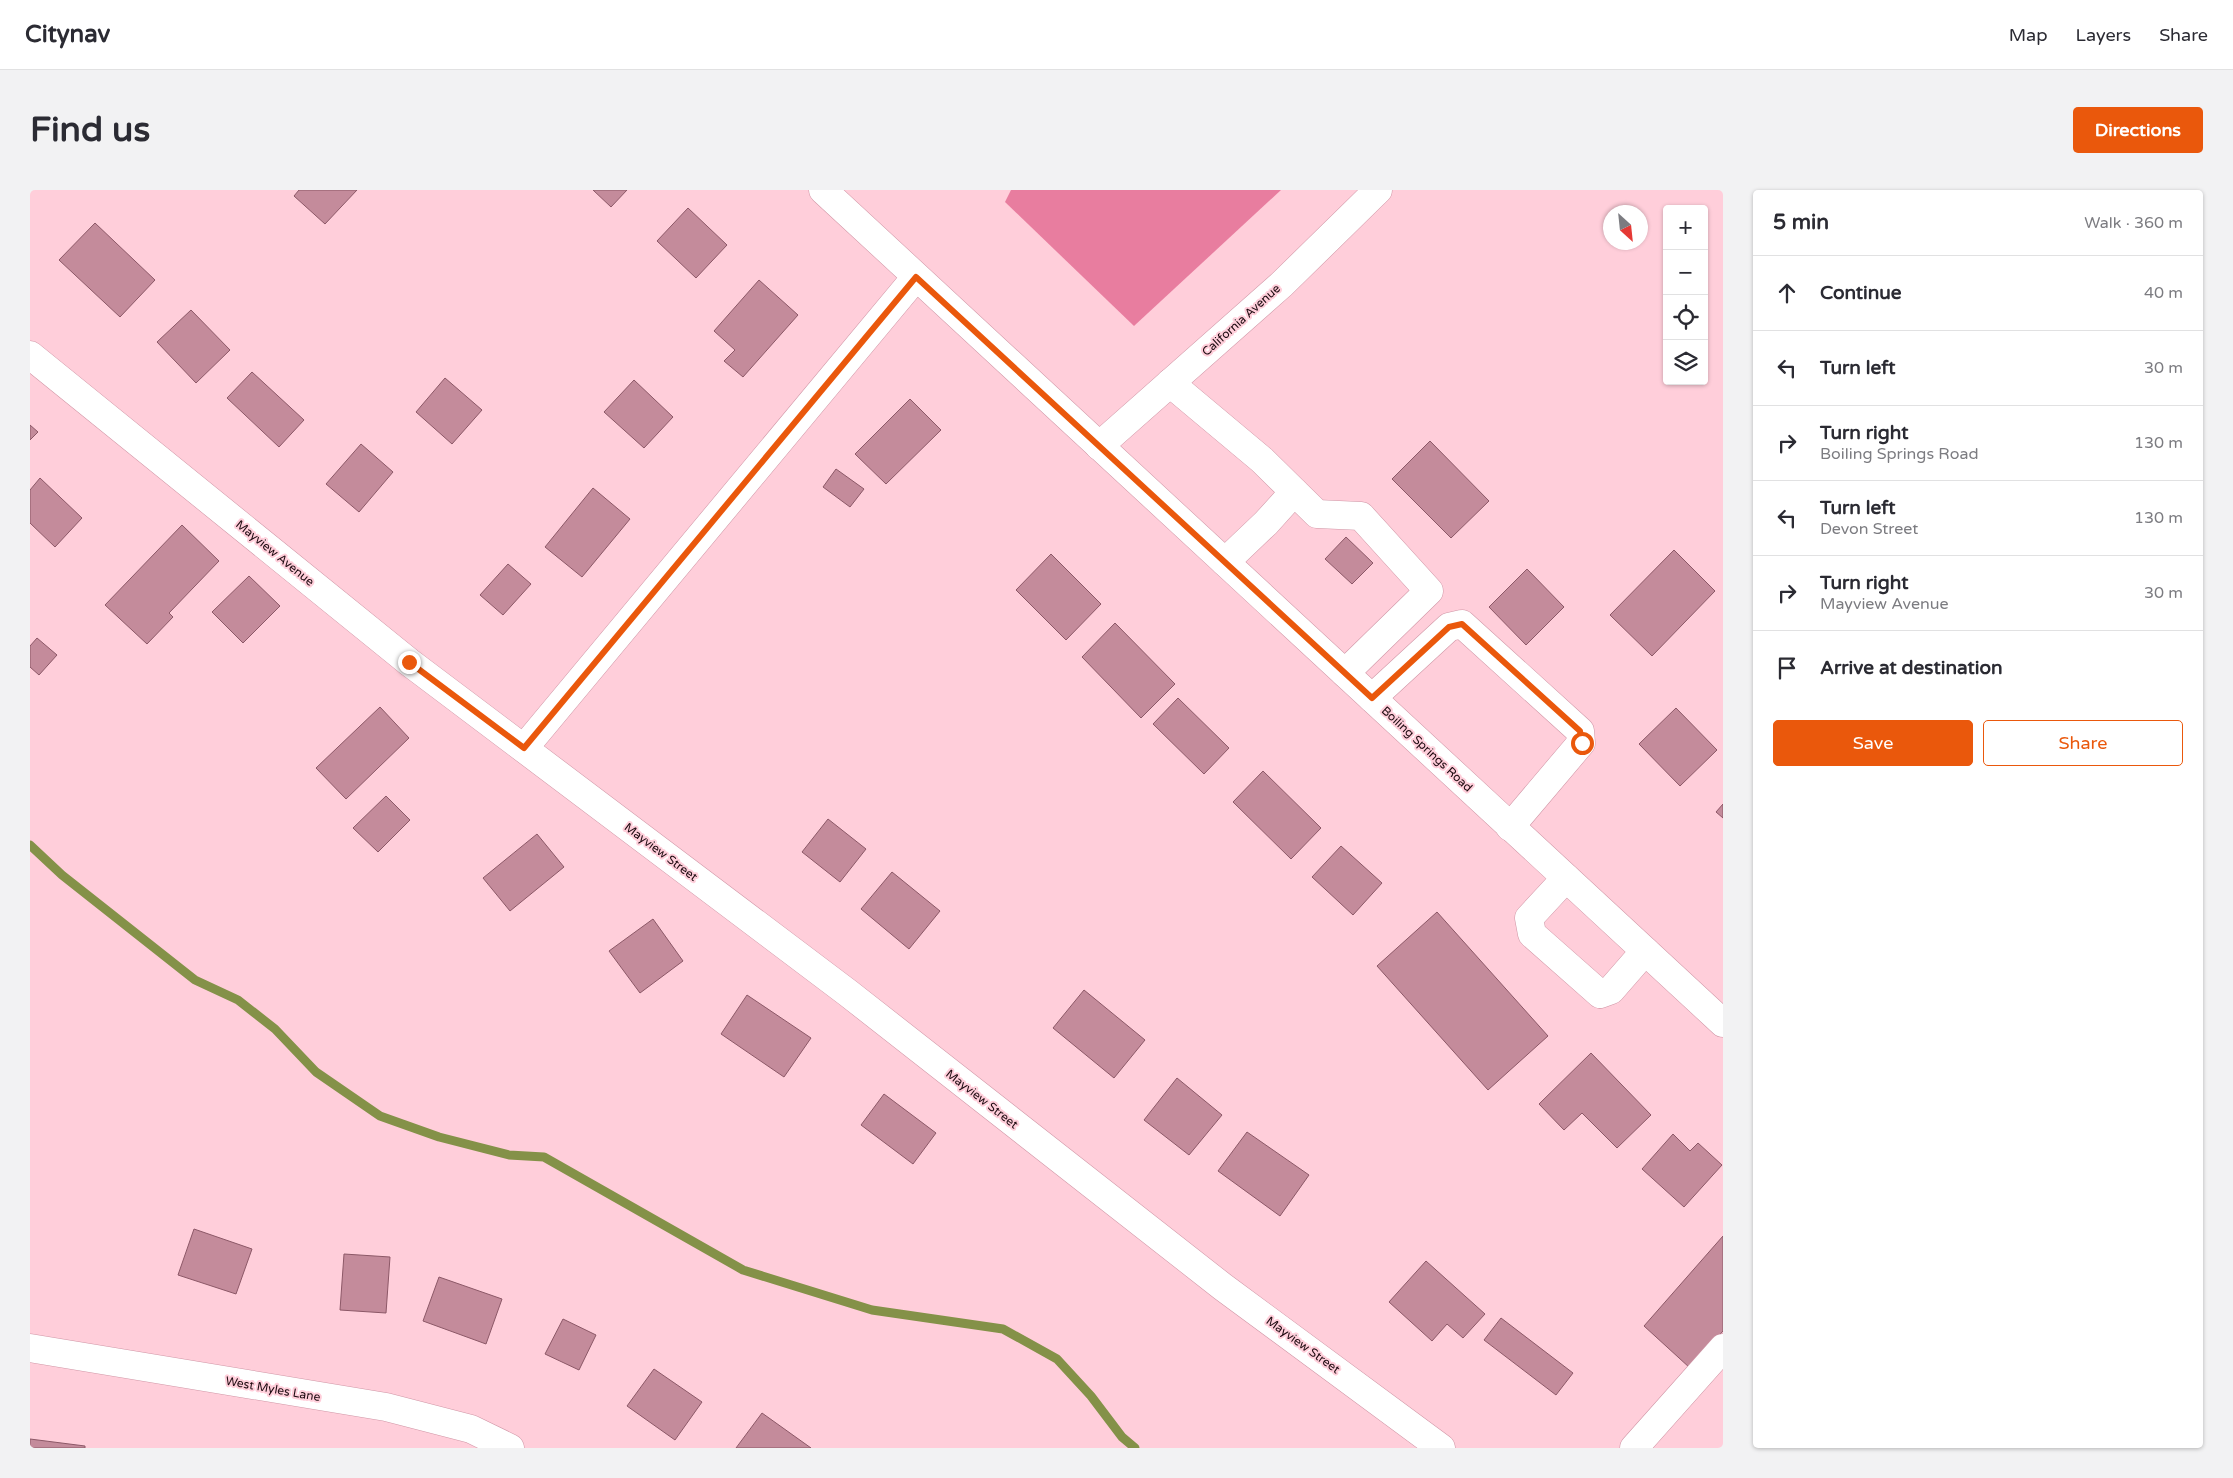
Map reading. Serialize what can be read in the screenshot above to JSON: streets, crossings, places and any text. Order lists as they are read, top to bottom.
{
  "streets": {
    "street": [
      "California Avenue",
      "Mayview Avenue",
      "Boiling Springs Road",
      "Mayview Street",
      "West Myles Lane"
    ]
  },
  "crossings": [
    ["California Avenue", "Boiling Springs Road"],
    ["Mayview Avenue", "Mayview Street"]
  ],
  "north": "bottom right",
  "page": {
    "header": "Citynav",
    "nav": ["Map", "Layers", "Share"],
    "buttons": [
      "Directions",
      ["Save", "Share"]
    ],
    "title": "Find us",
    "heading": ["5 min", "Walk · 360 m"],
    "map_buttons": ["+", "−"],
    "list": [
      ["Continue", "40 m"],
      ["Turn left", "30 m"],
      ["Turn right", "Boiling Springs Road", "130 m"],
      ["Turn left", "Devon Street", "130 m"],
      ["Turn right", "Mayview Avenue", "30 m"],
      "Arrive at destination"
    ]
  }
}
